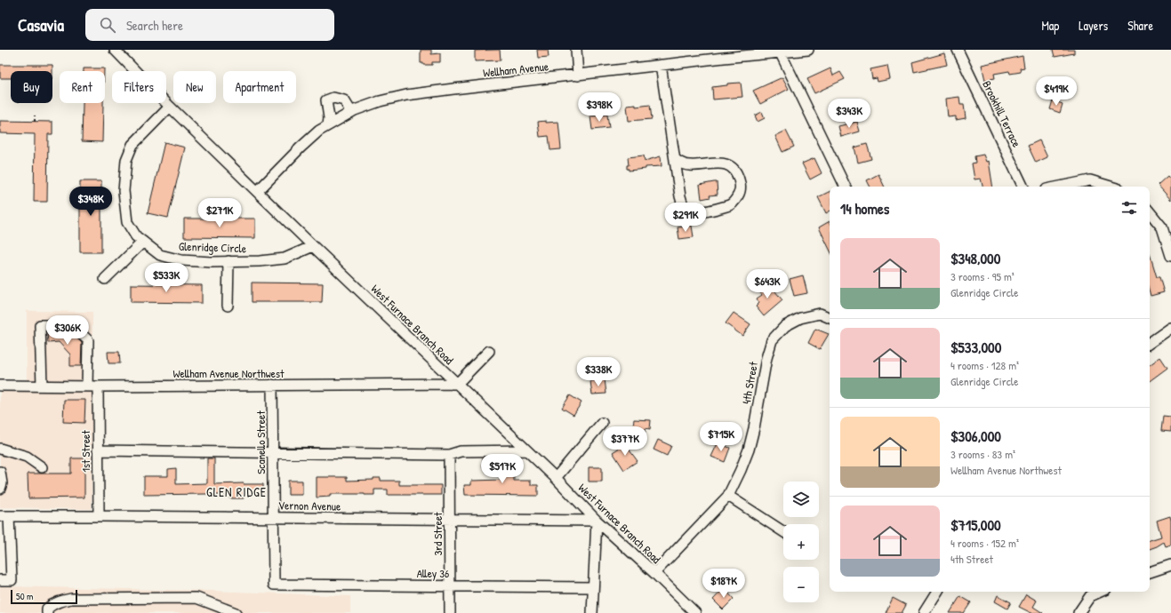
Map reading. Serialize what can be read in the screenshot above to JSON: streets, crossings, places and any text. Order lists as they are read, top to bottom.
{
  "streets": {
    "street": [
      "Wellham Avenue",
      "Brookhill Terrace",
      "Glenridge Circle",
      "West Furnace Branch Road",
      "Wellham Avenue Northwest",
      "4th Street",
      "Scanello Street",
      "1st Street",
      "Vernon Avenue",
      "3rd Street",
      "Alley 36"
    ]
  },
  "crossings": [
    ["Wellham Avenue", "West Furnace Branch Road"],
    ["Glenridge Circle", "West Furnace Branch Road"],
    ["West Furnace Branch Road", "Wellham Avenue Northwest"],
    ["West Furnace Branch Road", "4th Street"],
    ["West Furnace Branch Road", "Vernon Avenue"],
    ["Wellham Avenue Northwest", "Scanello Street"],
    ["Wellham Avenue Northwest", "1st Street"],
    ["Scanello Street", "Vernon Avenue"],
    ["Scanello Street", "Alley 36"],
    ["1st Street", "Vernon Avenue"],
    ["Vernon Avenue", "3rd Street"],
    ["3rd Street", "Alley 36"]
  ],
  "districts": ["GLEN RIDGE"],
  "scale_bar": "50 m",
  "page": {
    "header": "Casavia",
    "search": "Search here",
    "nav": ["Map", "Layers", "Share"],
    "chip": [
      "Buy",
      "Rent",
      "Filters",
      "New",
      "Apartment"
    ],
    "price": [
      "$419K",
      "$398K",
      "$343K",
      "$348K",
      "$271K",
      "$291K",
      "$533K",
      "$643K",
      "$306K",
      "$338K",
      "$715K",
      "$377K",
      "$517K",
      "$187K"
    ],
    "heading": "14 homes",
    "list": [
      {
        "name": "$348,000",
        "note": "3 rooms · 95 m² · Glenridge Circle"
      },
      {
        "name": "$533,000",
        "note": "4 rooms · 128 m² · Glenridge Circle"
      },
      {
        "name": "$306,000",
        "note": "3 rooms · 83 m² · Wellham Avenue Northwest"
      },
      {
        "name": "$715,000",
        "note": "4 rooms · 152 m² · 4th Street"
      }
    ],
    "map_buttons": ["+", "−"],
    "scale": "50 m"
  }
}
